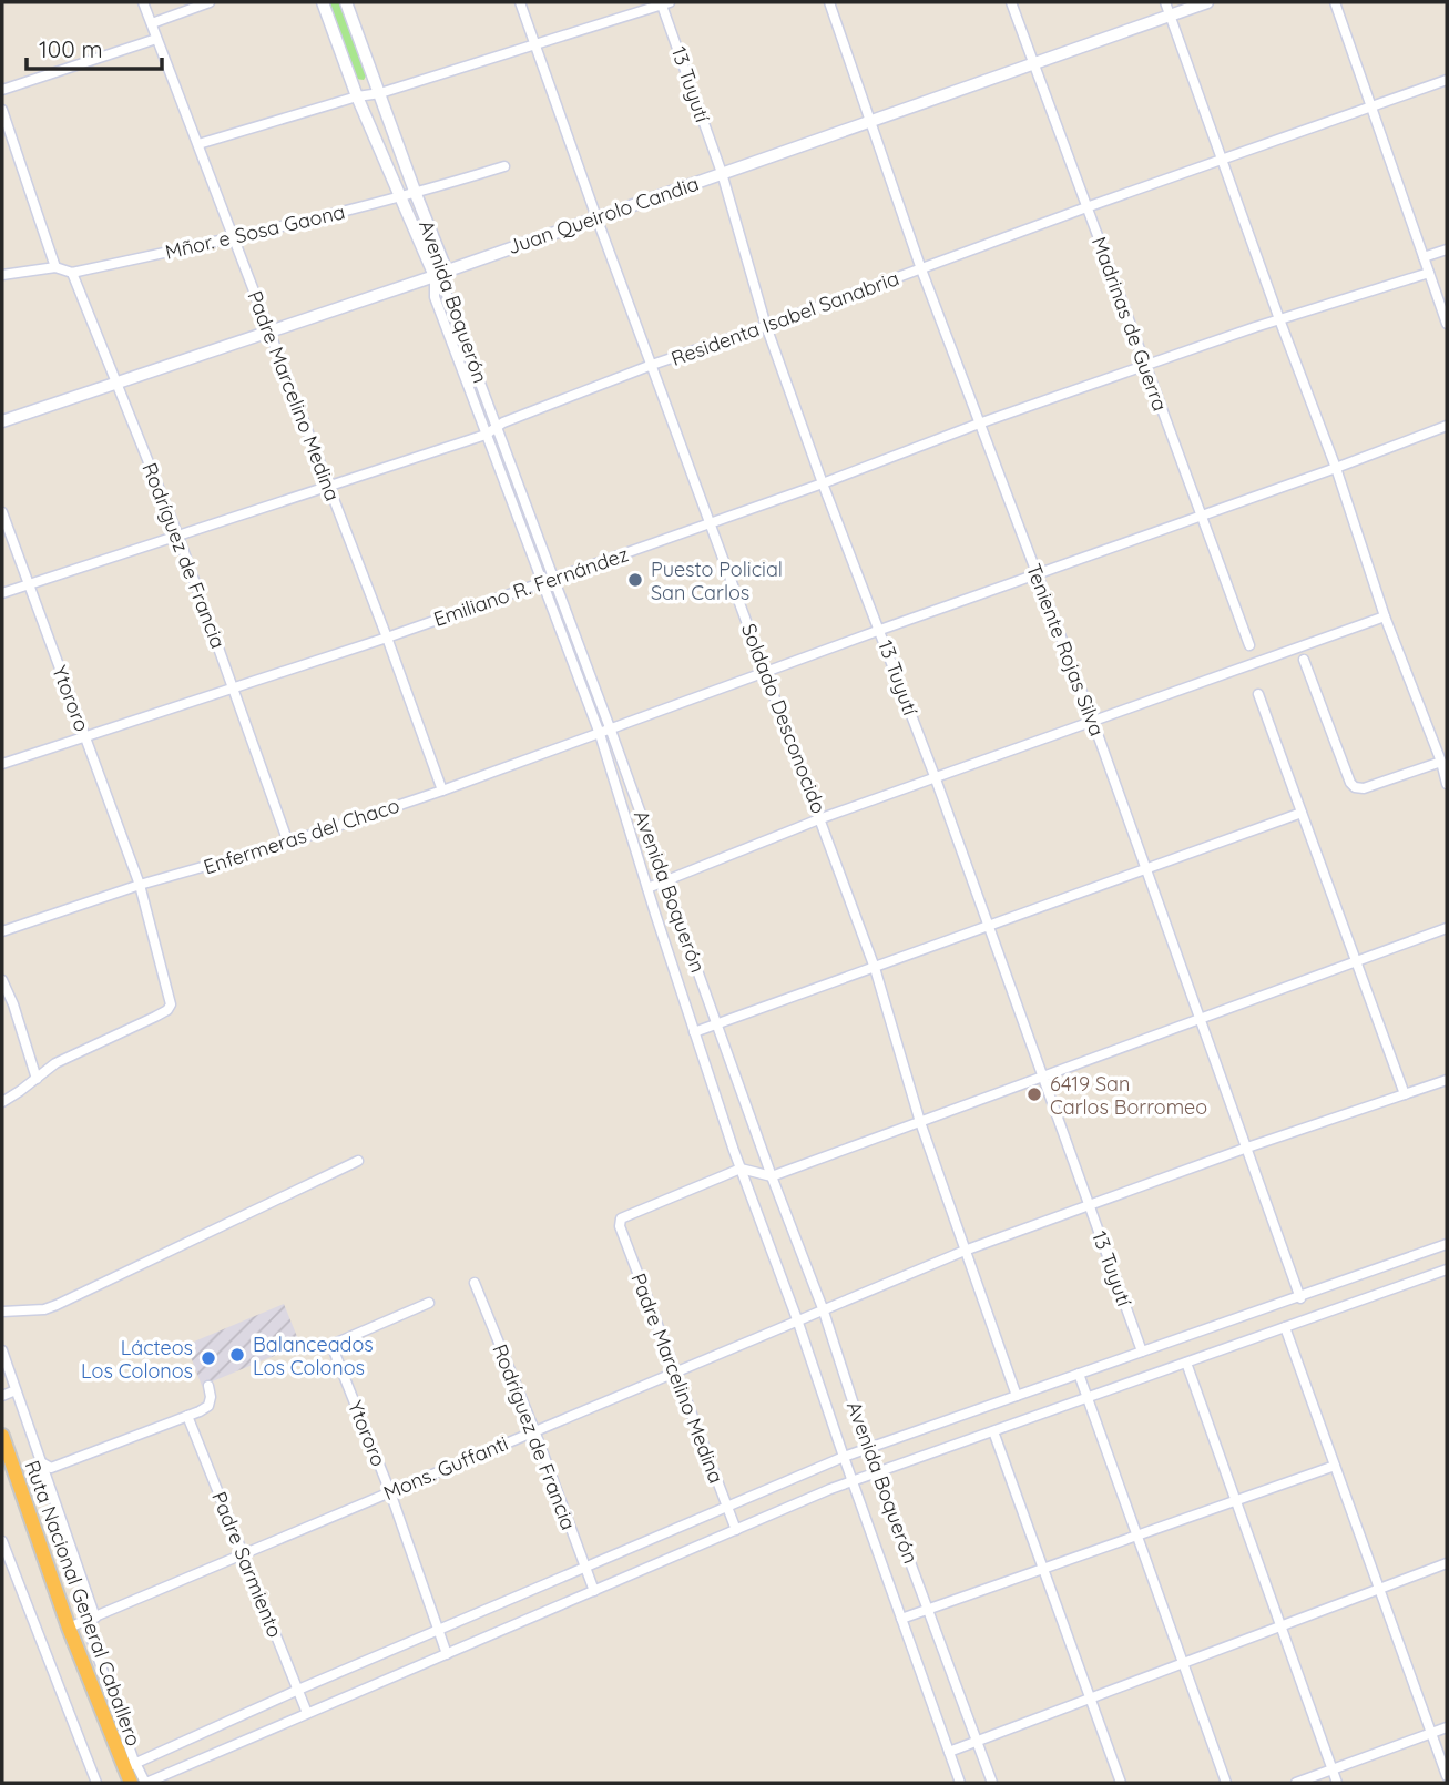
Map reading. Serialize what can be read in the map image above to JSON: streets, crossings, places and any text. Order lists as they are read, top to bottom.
{
  "streets": {
    "highway": ["Ruta Nacional General Caballero"],
    "street": [
      "13 Tuyutí",
      "Juan Queirolo Candia",
      "Mñor. e Sosa Gaona",
      "Avenida Boquerón",
      "Residenta Isabel Sanabria",
      "Madrinas de Guerra",
      "Padre Marcelino Medina",
      "Rodríguez de Francia",
      "Emiliano R. Fernández",
      "Teniente Rojas Silva",
      "Ytororo",
      "Soldado Desconocido",
      "Enfermeras del Chaco",
      "Mons. Guffanti",
      "Padre Sarmiento"
    ]
  },
  "crossings": [
    ["13 Tuyutí", "Juan Queirolo Candia"],
    ["13 Tuyutí", "Residenta Isabel Sanabria"],
    ["13 Tuyutí", "Emiliano R. Fernández"],
    ["13 Tuyutí", "Enfermeras del Chaco"],
    ["13 Tuyutí", "Mons. Guffanti"],
    ["Juan Queirolo Candia", "Avenida Boquerón"],
    ["Juan Queirolo Candia", "Madrinas de Guerra"],
    ["Juan Queirolo Candia", "Padre Marcelino Medina"],
    ["Juan Queirolo Candia", "Rodríguez de Francia"],
    ["Juan Queirolo Candia", "Teniente Rojas Silva"],
    ["Juan Queirolo Candia", "Soldado Desconocido"],
    ["Mñor. e Sosa Gaona", "Avenida Boquerón"],
    ["Mñor. e Sosa Gaona", "Padre Marcelino Medina"],
    ["Mñor. e Sosa Gaona", "Rodríguez de Francia"],
    ["Avenida Boquerón", "Residenta Isabel Sanabria"],
    ["Avenida Boquerón", "Padre Marcelino Medina"],
    ["Avenida Boquerón", "Emiliano R. Fernández"],
    ["Avenida Boquerón", "Enfermeras del Chaco"],
    ["Avenida Boquerón", "Mons. Guffanti"],
    ["Residenta Isabel Sanabria", "Madrinas de Guerra"],
    ["Residenta Isabel Sanabria", "Padre Marcelino Medina"],
    ["Residenta Isabel Sanabria", "Rodríguez de Francia"],
    ["Residenta Isabel Sanabria", "Teniente Rojas Silva"],
    ["Residenta Isabel Sanabria", "Ytororo"],
    ["Residenta Isabel Sanabria", "Soldado Desconocido"],
    ["Madrinas de Guerra", "Emiliano R. Fernández"],
    ["Madrinas de Guerra", "Enfermeras del Chaco"],
    ["Padre Marcelino Medina", "Emiliano R. Fernández"],
    ["Padre Marcelino Medina", "Enfermeras del Chaco"],
    ["Padre Marcelino Medina", "Mons. Guffanti"],
    ["Rodríguez de Francia", "Emiliano R. Fernández"],
    ["Rodríguez de Francia", "Enfermeras del Chaco"],
    ["Rodríguez de Francia", "Mons. Guffanti"],
    ["Emiliano R. Fernández", "Teniente Rojas Silva"],
    ["Emiliano R. Fernández", "Ytororo"],
    ["Emiliano R. Fernández", "Soldado Desconocido"],
    ["Teniente Rojas Silva", "Enfermeras del Chaco"],
    ["Teniente Rojas Silva", "Mons. Guffanti"],
    ["Ytororo", "Enfermeras del Chaco"],
    ["Ytororo", "Mons. Guffanti"],
    ["Soldado Desconocido", "Enfermeras del Chaco"],
    ["Soldado Desconocido", "Mons. Guffanti"],
    ["Mons. Guffanti", "Padre Sarmiento"],
    ["Mons. Guffanti", "Ruta Nacional General Caballero"]
  ],
  "places": [
    "Puesto Policial San Carlos",
    "6419 San Carlos Borromeo",
    "Balanceados Los Colonos",
    "Lácteos Los Colonos"
  ],
  "scale_bar": "100 m"
}
